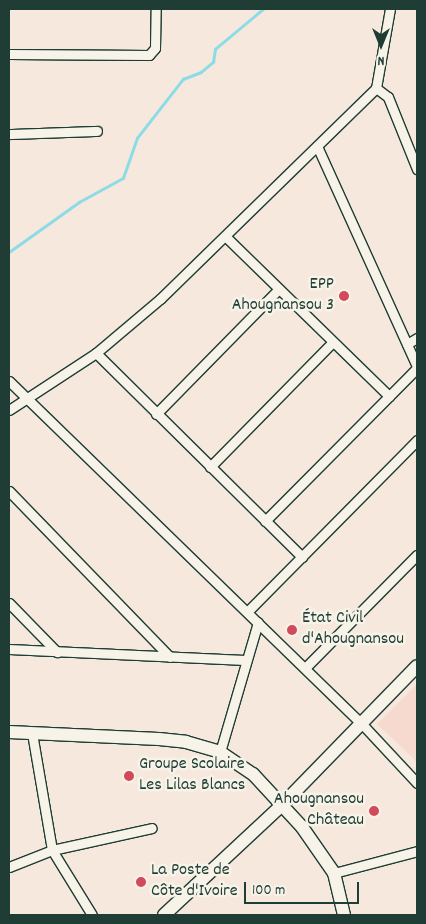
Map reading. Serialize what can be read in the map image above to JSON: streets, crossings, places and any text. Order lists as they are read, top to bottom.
{
  "places": [
    "EPP Ahougnansou 3",
    "État Civil d'Ahougnansou",
    "Groupe Scolaire Les Lilas Blancs",
    "Ahougnansou Château",
    "La Poste de Côte d'Ivoire"
  ],
  "scale_bar": "100 m",
  "north": "bottom"
}
